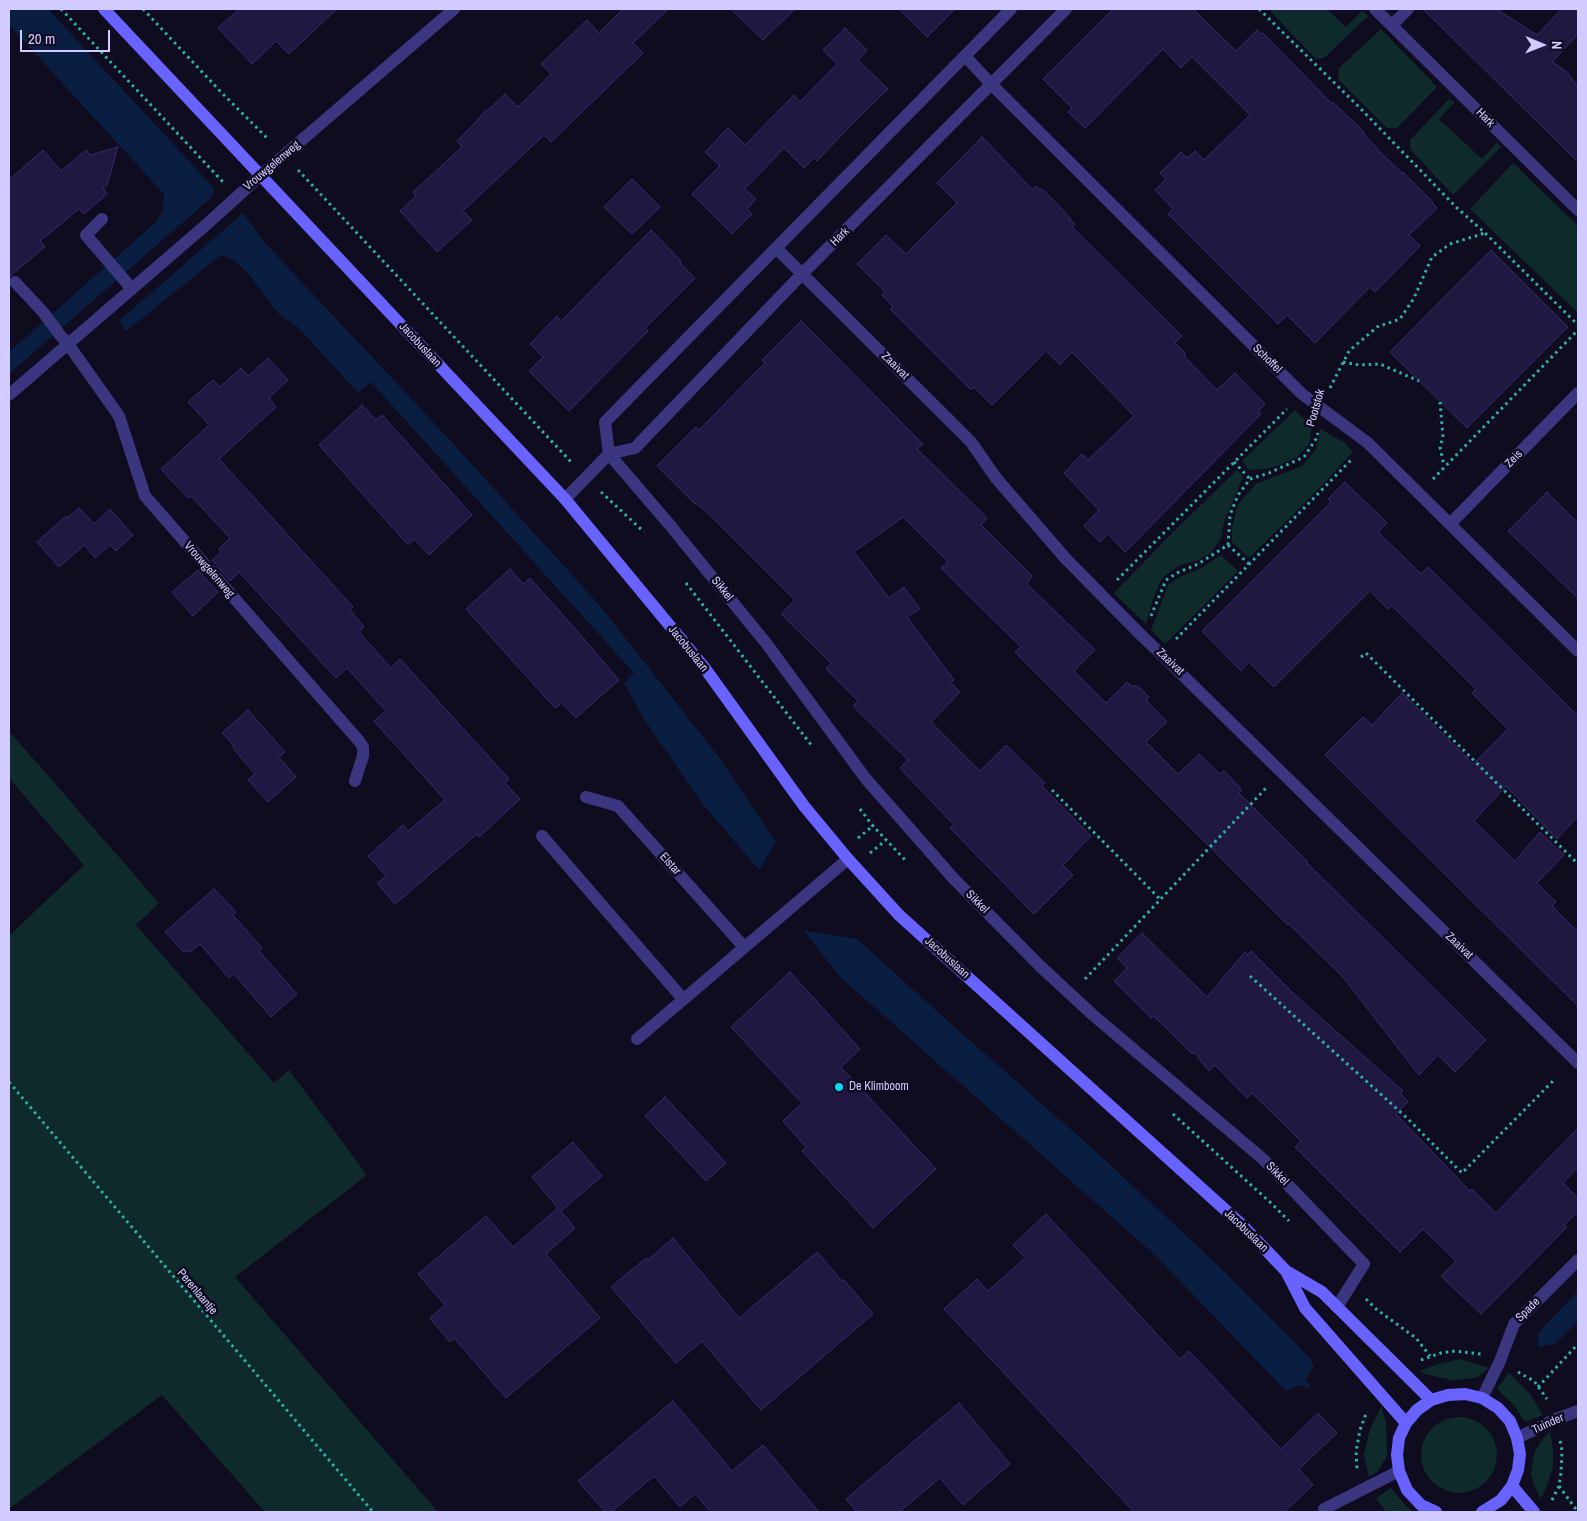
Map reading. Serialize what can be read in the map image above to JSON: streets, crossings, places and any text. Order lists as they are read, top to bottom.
{
  "streets": {
    "main road": ["Jacobuslaan"],
    "street": [
      "Hark",
      "Vrouwgelenweg",
      "Schoffel",
      "Zaaivat",
      "Zeis",
      "Sikkel",
      "Elstar",
      "Spade",
      "Tuinder"
    ],
    "path": ["Pootstok", "Perenlaantje"]
  },
  "crossings": [
    ["Hark", "Schoffel"],
    ["Hark", "Zaaivat"],
    ["Hark", "Sikkel"],
    ["Vrouwgelenweg", "Jacobuslaan"],
    ["Jacobuslaan", "Sikkel"],
    ["Schoffel", "Pootstok"],
    ["Schoffel", "Zeis"],
    ["Zaaivat", "Pootstok"]
  ],
  "places": ["De Klimboom"],
  "scale_bar": "20 m",
  "north": "right"
}
